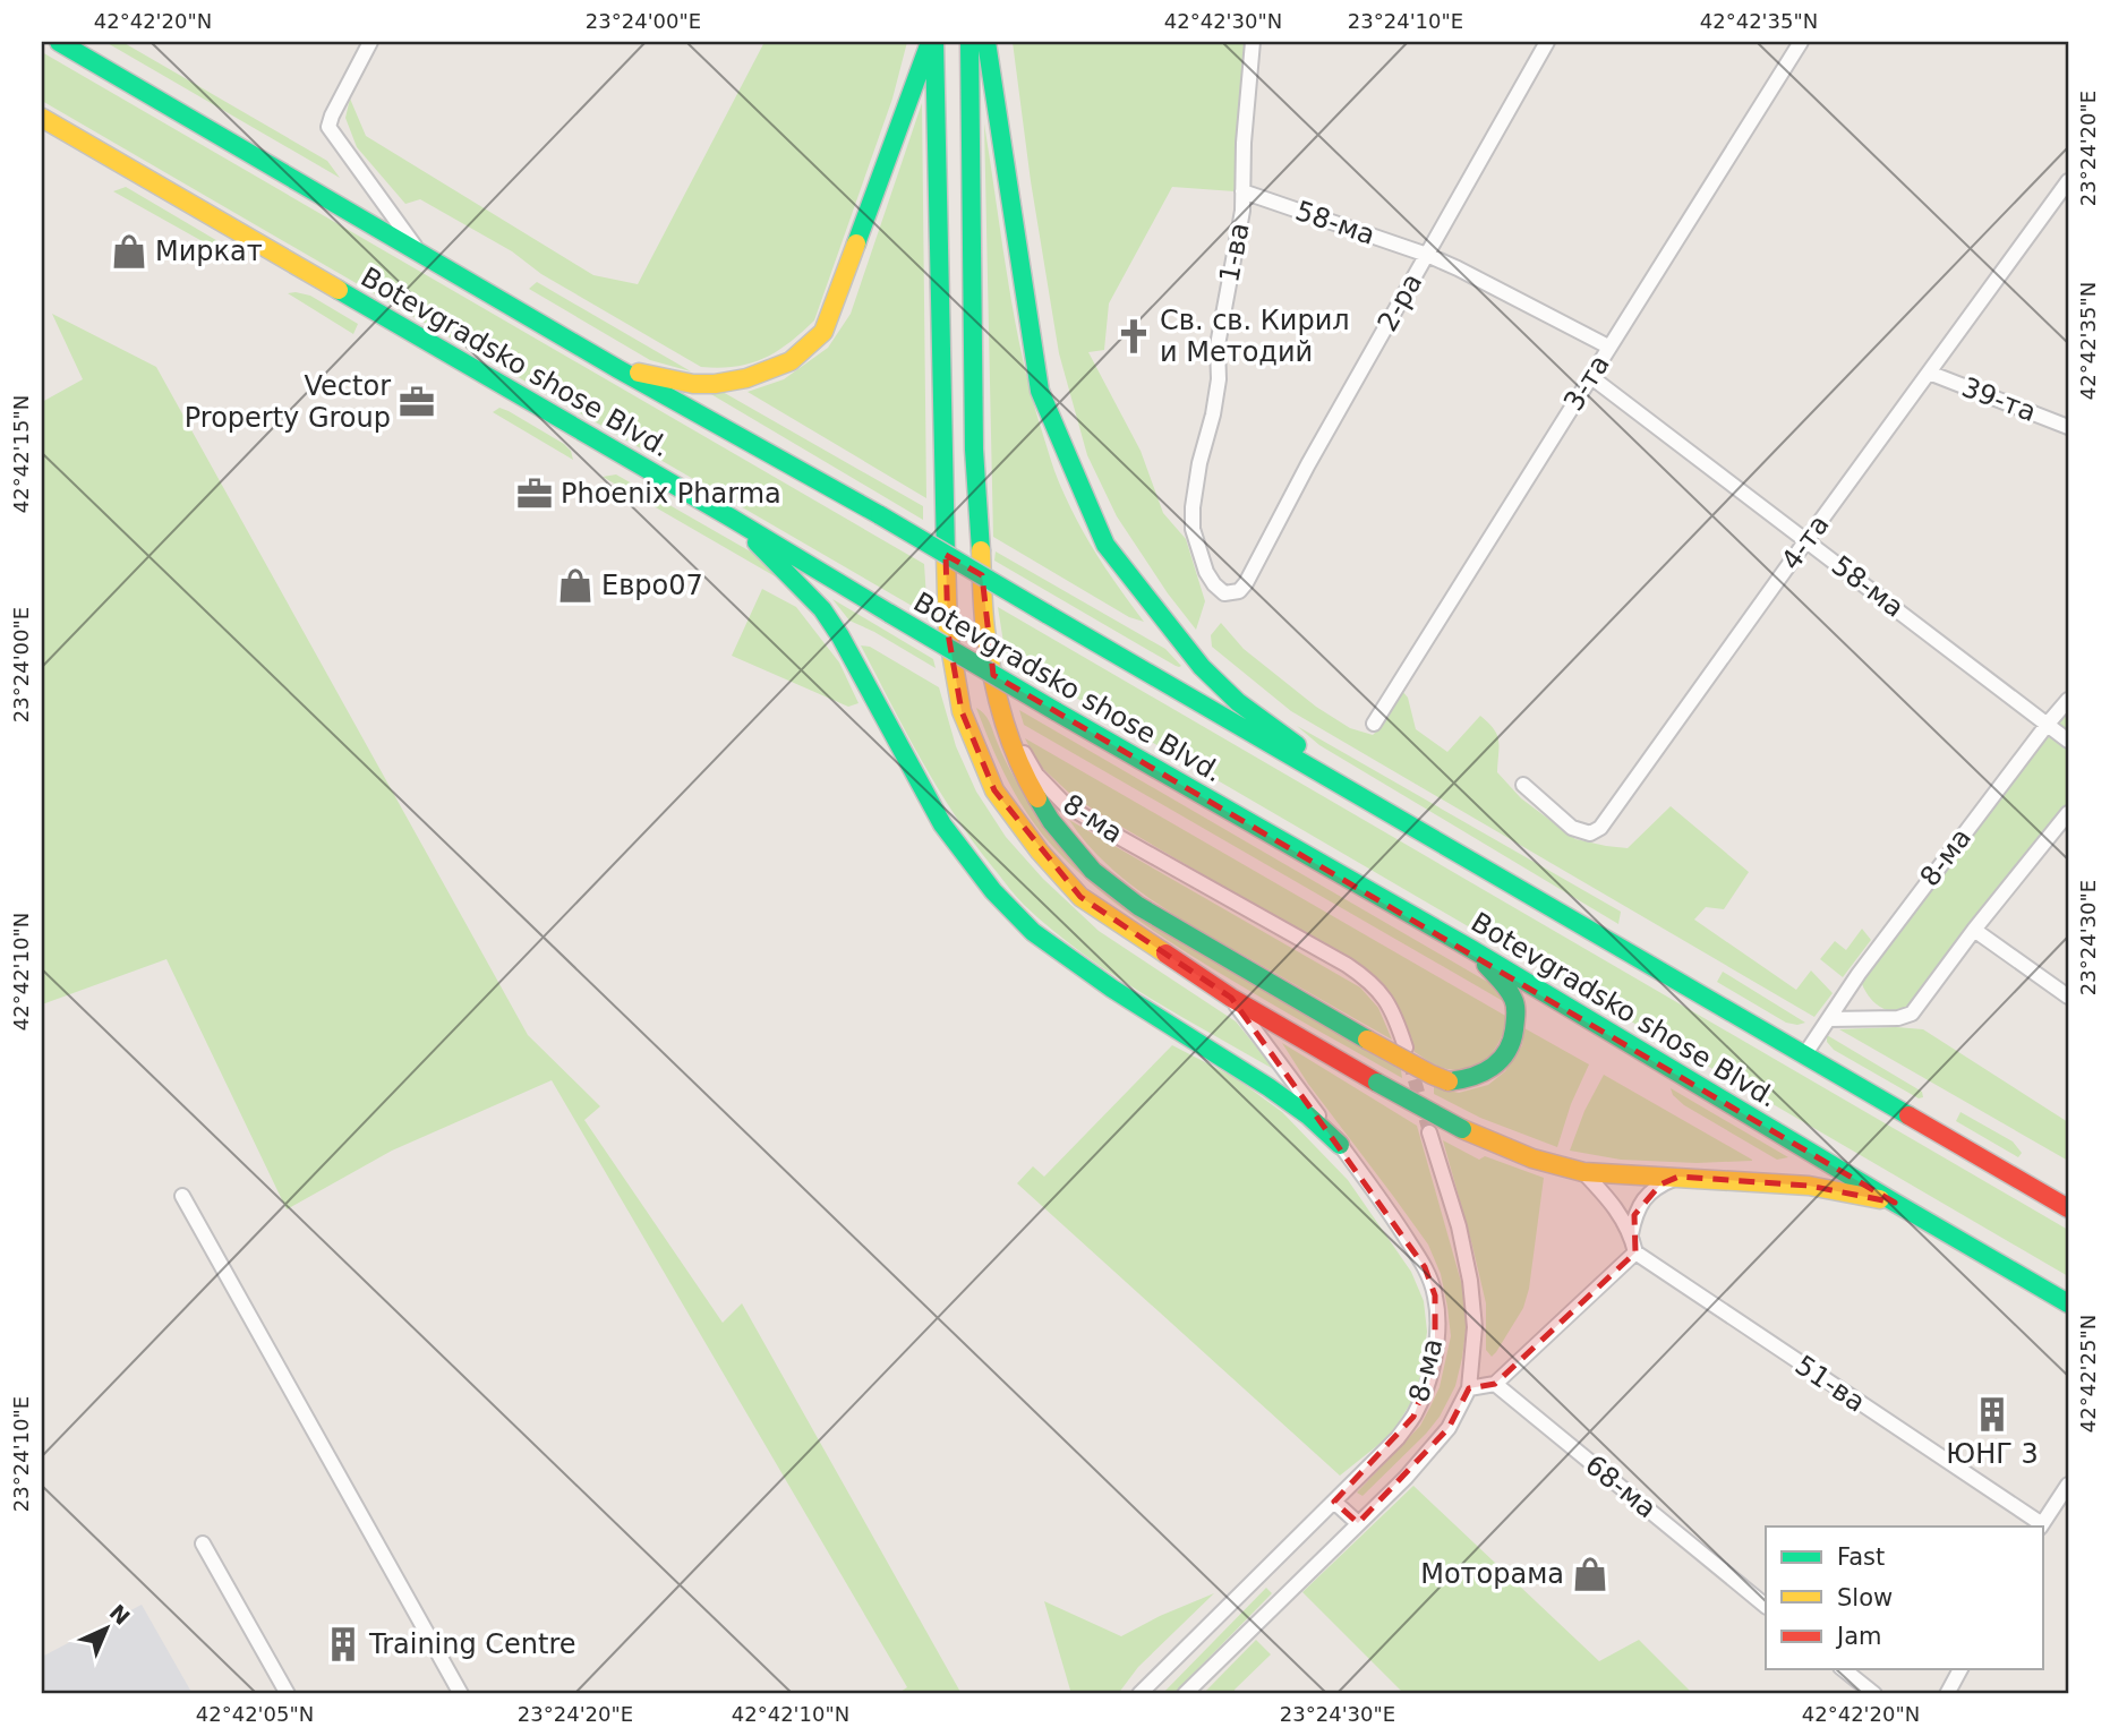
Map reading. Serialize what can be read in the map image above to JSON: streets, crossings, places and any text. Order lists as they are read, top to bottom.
{
  "streets": {
    "main road": ["Botevgradsko shose Blvd."],
    "street": [
      "58-ма",
      "1-ва",
      "2-ра",
      "3-та",
      "39-та",
      "4-та",
      "8-ма",
      "51-ва",
      "68-ма"
    ]
  },
  "crossings": [
    ["58-ма", "1-ва"],
    ["58-ма", "2-ра"],
    ["58-ма", "3-та"],
    ["58-ма", "4-та"],
    ["58-ма", "8-ма"],
    ["1-ва", "2-ра"],
    ["Botevgradsko shose Blvd.", "8-ма"],
    ["39-та", "4-та"]
  ],
  "places": {
    "shop": ["Миркат", "Евро07", "Моторама"],
    "church": ["Св. св. Кирил и Методий"],
    "office": ["Vector Property Group", "Phoenix Pharma"],
    "building": ["ЮНГ 3", "Training Centre"]
  },
  "legend": ["Fast", "Slow", "Jam"],
  "north": "top right",
  "coordinates": [
    "42°42'20\"N",
    "23°24'00\"E",
    "42°42'30\"N",
    "23°24'10\"E",
    "42°42'35\"N",
    "23°24'20\"E",
    "42°42'15\"N",
    "23°24'30\"E",
    "42°42'10\"N",
    "42°42'25\"N",
    "42°42'05\"N"
  ]
}
